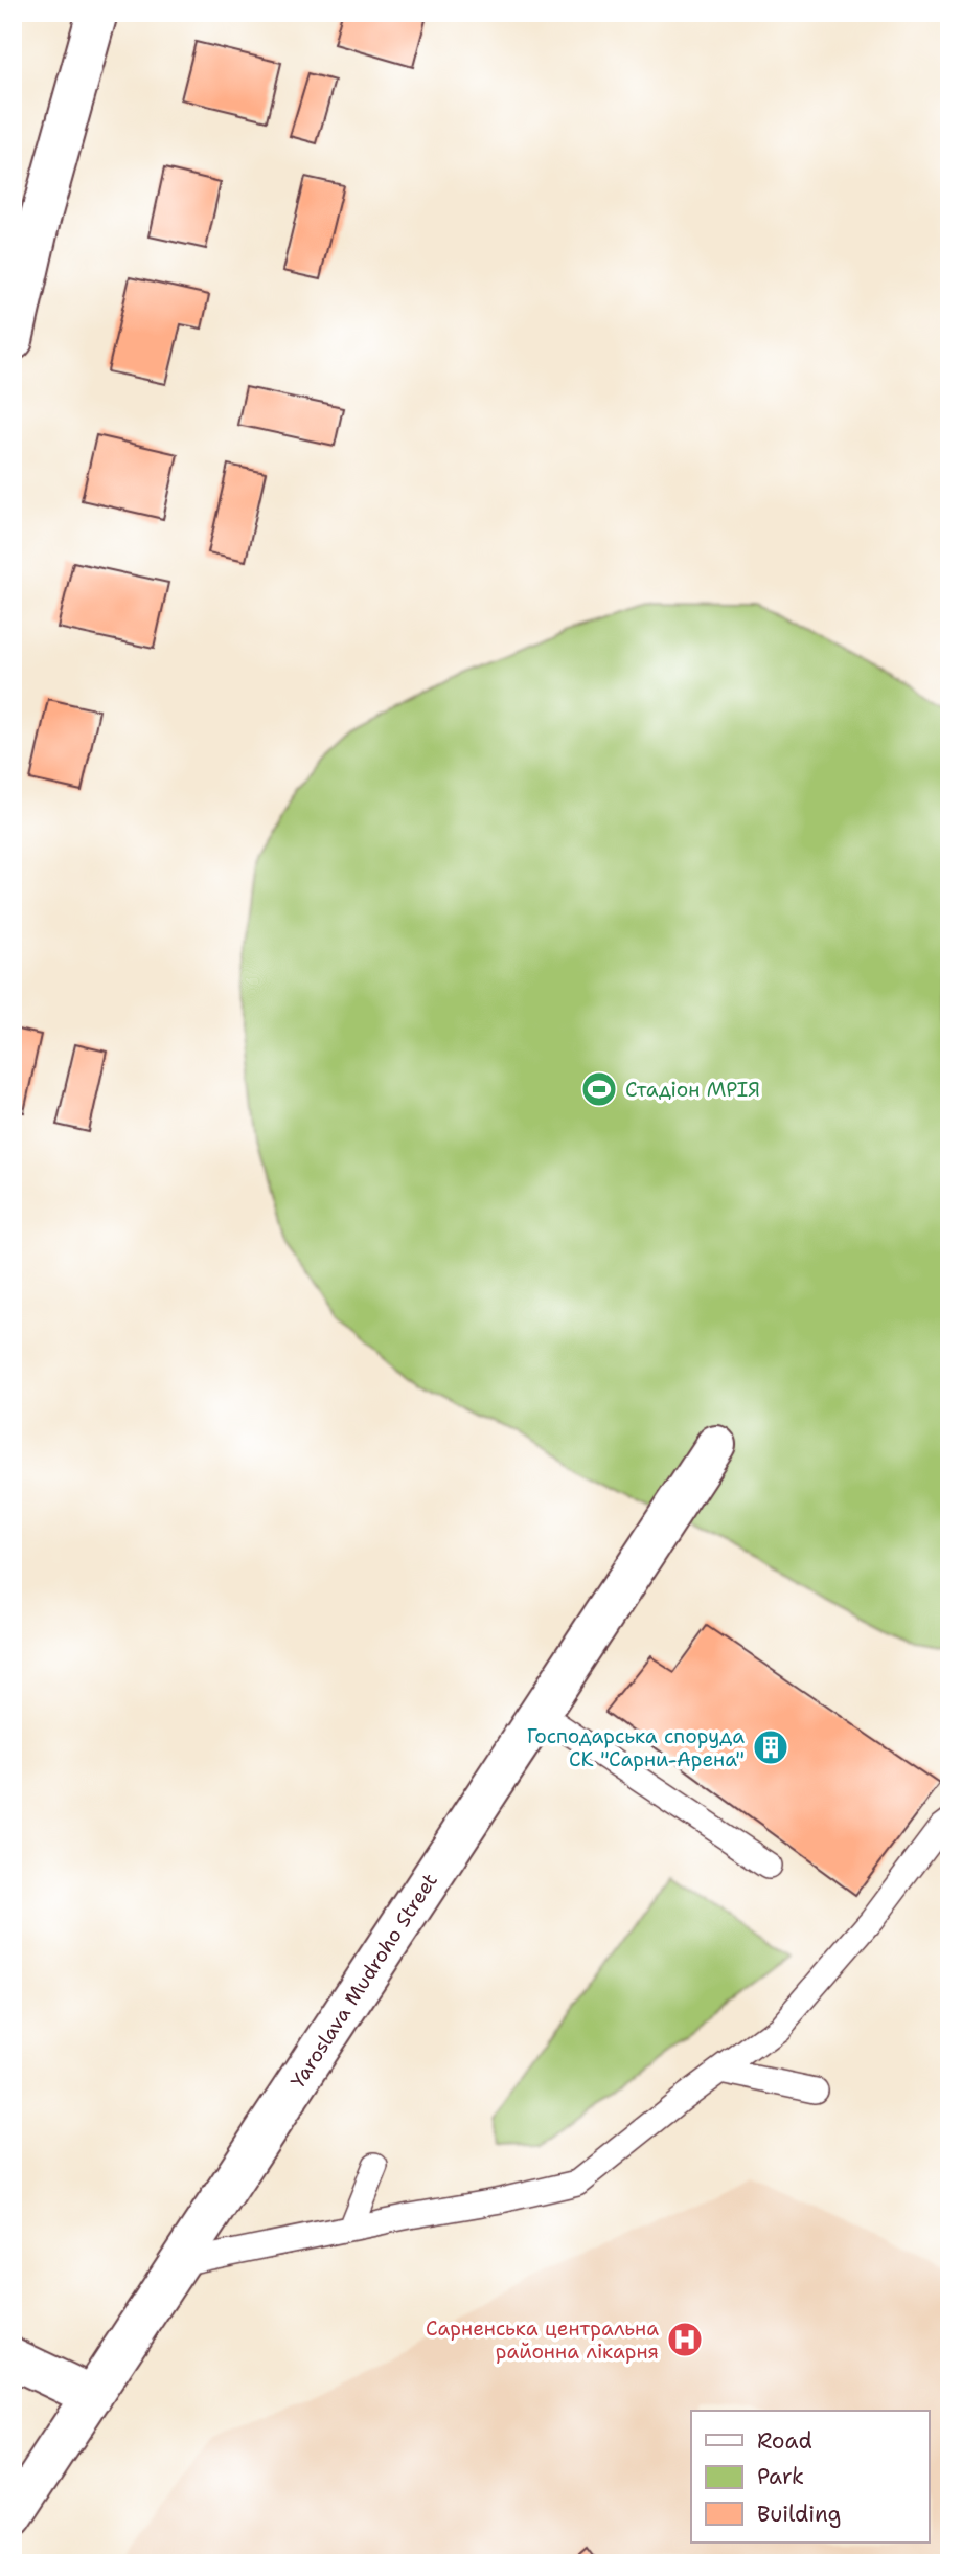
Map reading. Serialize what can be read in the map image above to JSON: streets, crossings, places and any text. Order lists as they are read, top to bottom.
{
  "streets": {
    "street": ["Yaroslava Mudroho Street"]
  },
  "places": {
    "sports": ["Стадіон МРІЯ"],
    "building": ["Господарська споруда СК \"Сарни-Арена\""],
    "hospital": ["Сарненська центральна районна лікарня"]
  },
  "legend": ["Road", "Park", "Building"]
}
